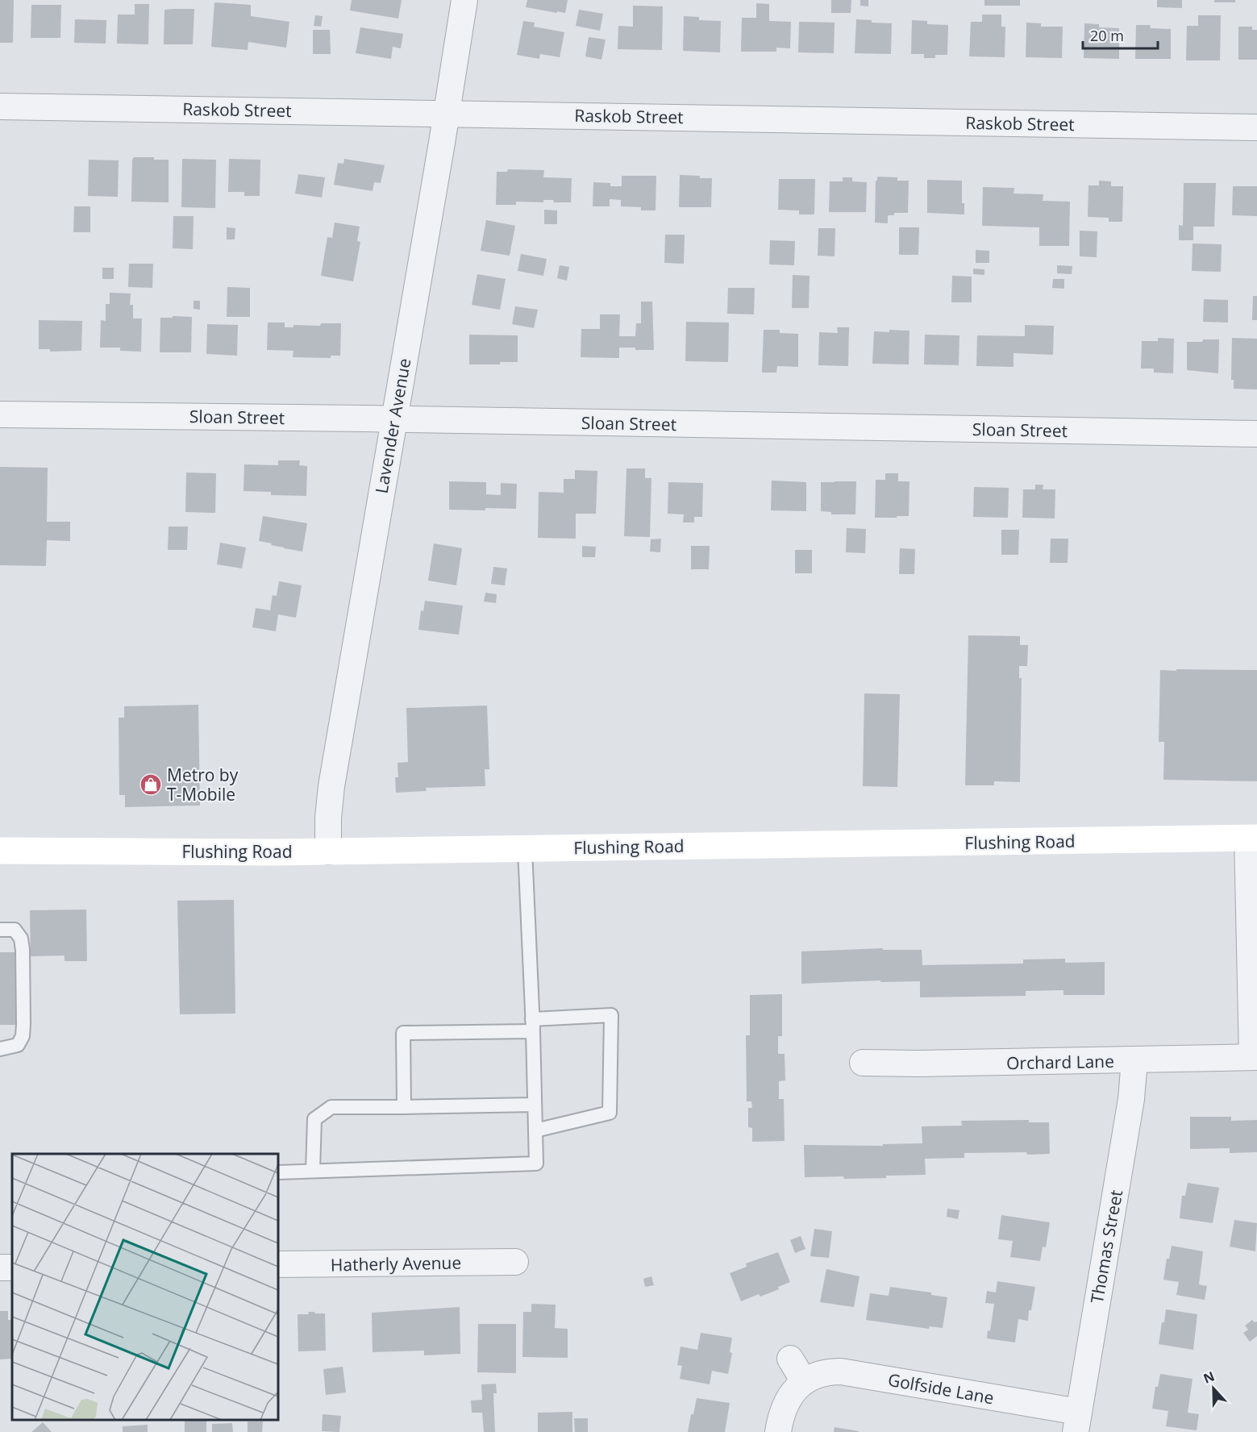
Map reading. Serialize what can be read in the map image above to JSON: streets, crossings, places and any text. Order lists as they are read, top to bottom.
{
  "streets": {
    "main road": ["Flushing Road"],
    "street": [
      "Raskob Street",
      "Sloan Street",
      "Lavender Avenue",
      "Orchard Lane",
      "Thomas Street",
      "Hatherly Avenue",
      "Golfside Lane"
    ]
  },
  "crossings": [
    ["Raskob Street", "Lavender Avenue"],
    ["Sloan Street", "Lavender Avenue"],
    ["Lavender Avenue", "Flushing Road"],
    ["Orchard Lane", "Thomas Street"],
    ["Thomas Street", "Golfside Lane"]
  ],
  "places": {
    "shop": ["Metro by T-Mobile"]
  },
  "scale_bar": "20 m",
  "north": "top"
}
